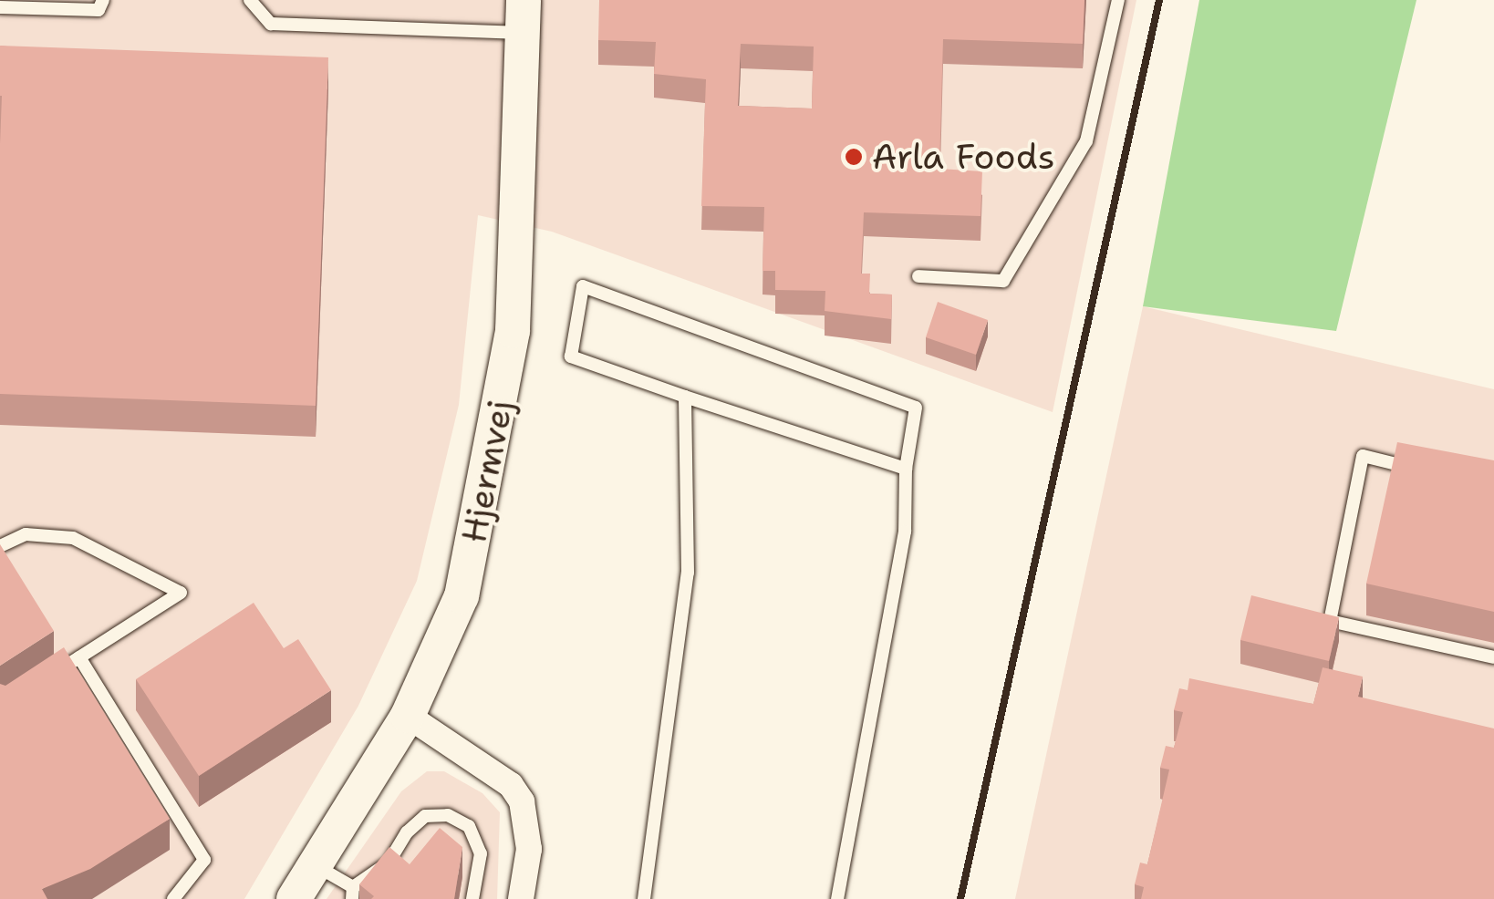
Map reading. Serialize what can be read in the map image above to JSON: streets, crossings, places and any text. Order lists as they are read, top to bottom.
{
  "streets": {
    "street": ["Hjermvej"]
  },
  "places": ["Arla Foods"]
}
